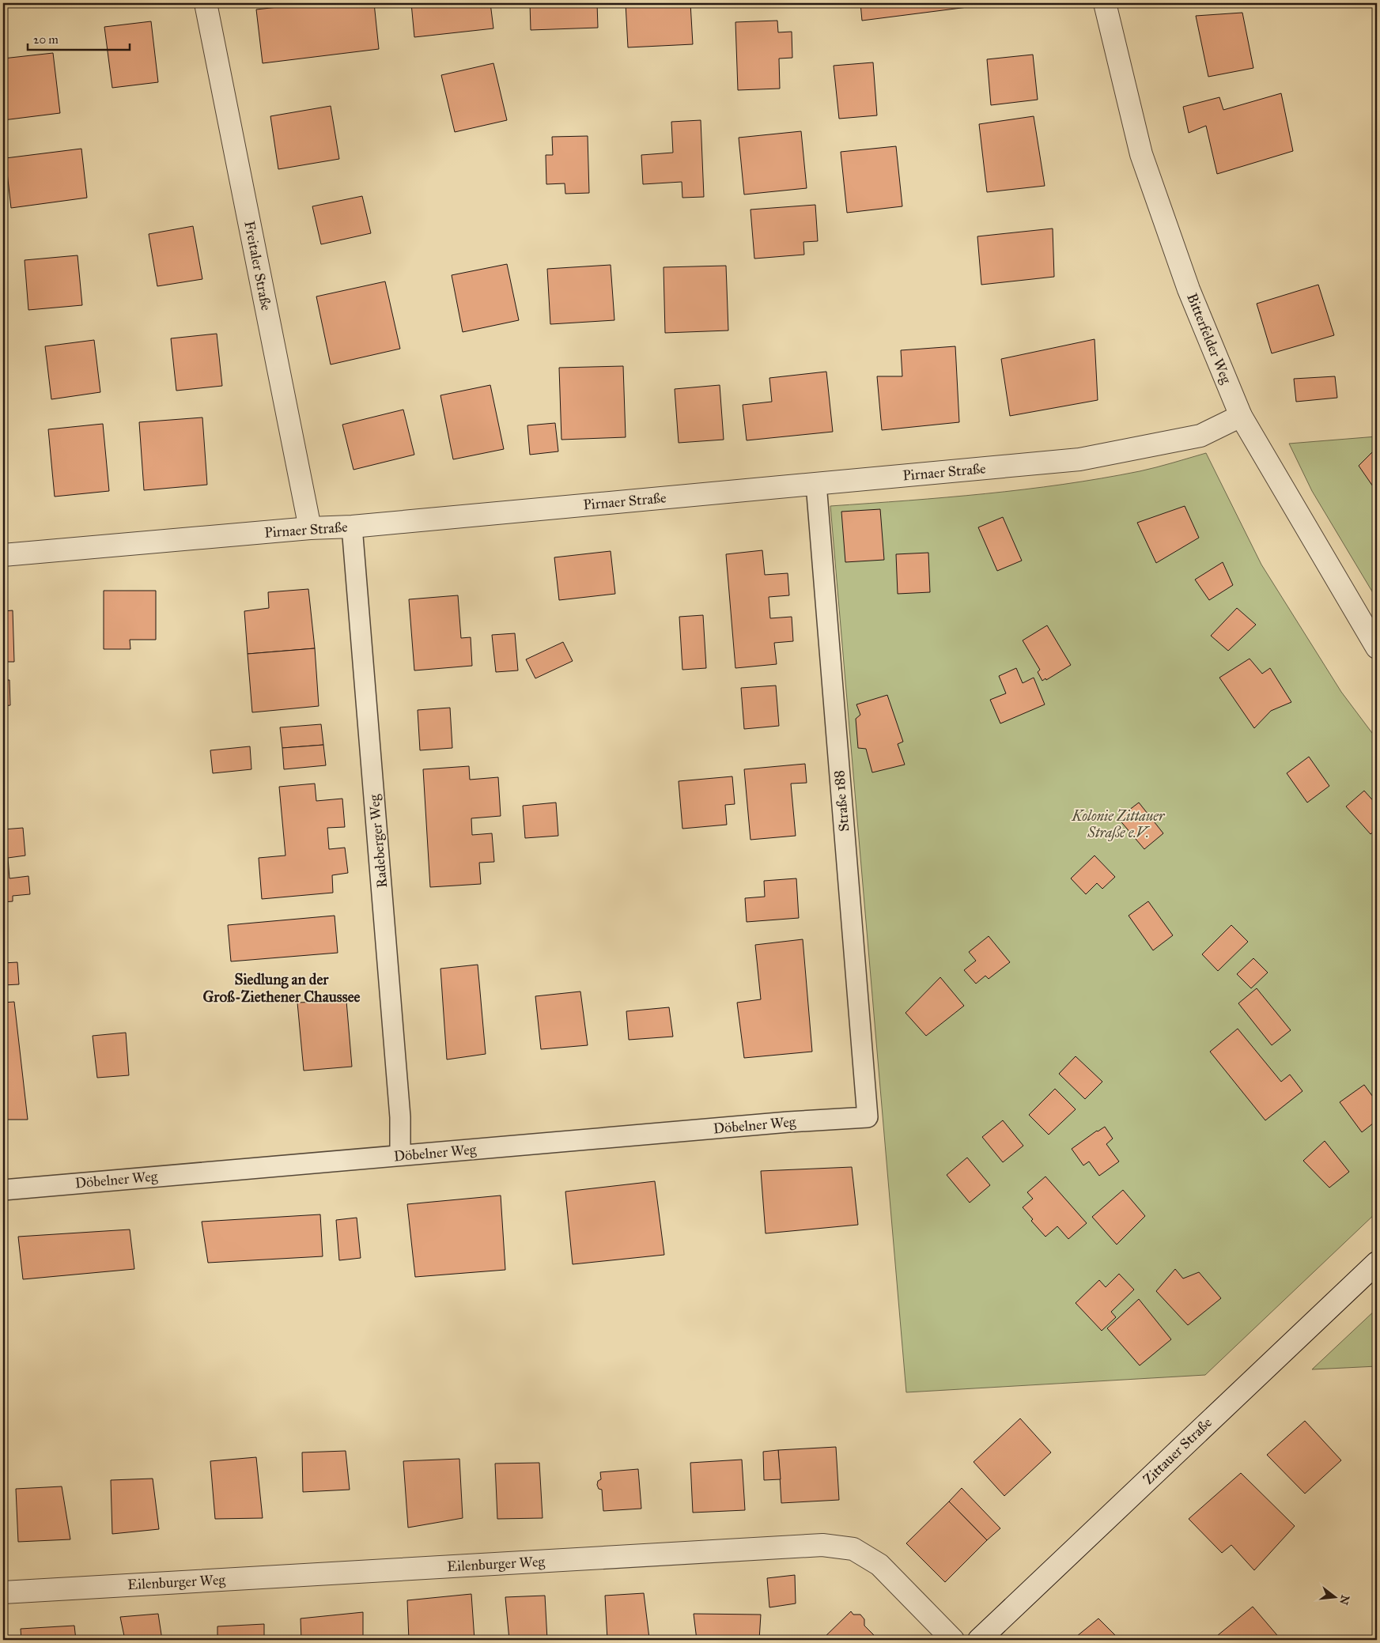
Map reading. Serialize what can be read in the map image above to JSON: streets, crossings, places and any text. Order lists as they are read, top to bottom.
{
  "streets": {
    "street": [
      "Freitaler Straße",
      "Bitterfelder Weg",
      "Pirnaer Straße",
      "Zittauer Straße",
      "Eilenburger Weg"
    ],
    "lane": ["Straße 188", "Radeberger Weg", "Döbelner Weg"]
  },
  "crossings": [
    ["Freitaler Straße", "Pirnaer Straße"],
    ["Bitterfelder Weg", "Pirnaer Straße"],
    ["Pirnaer Straße", "Straße 188"],
    ["Pirnaer Straße", "Radeberger Weg"],
    ["Straße 188", "Döbelner Weg"],
    ["Radeberger Weg", "Döbelner Weg"]
  ],
  "districts": ["Siedlung an der Groß-Ziethener Chaussee"],
  "parks": ["Kolonie Zittauer Straße e.V."],
  "scale_bar": "20 m",
  "north": "right"
}
